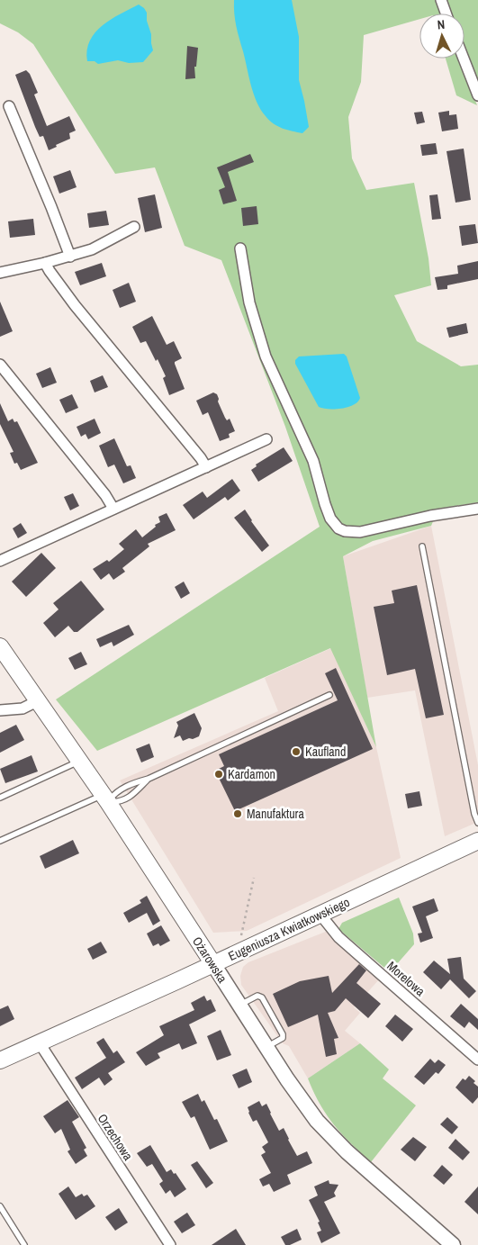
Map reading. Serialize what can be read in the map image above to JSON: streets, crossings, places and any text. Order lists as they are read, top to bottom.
{
  "streets": {
    "main road": ["Eugeniusza Kwiatkowskiego", "Ożarowska"],
    "street": ["Morelowa", "Orzechowa"]
  },
  "crossings": [
    ["Eugeniusza Kwiatkowskiego", "Ożarowska"],
    ["Eugeniusza Kwiatkowskiego", "Morelowa"],
    ["Eugeniusza Kwiatkowskiego", "Orzechowa"]
  ],
  "places": ["Kaufland", "Kardamon", "Manufaktura"],
  "north": "top"
}
